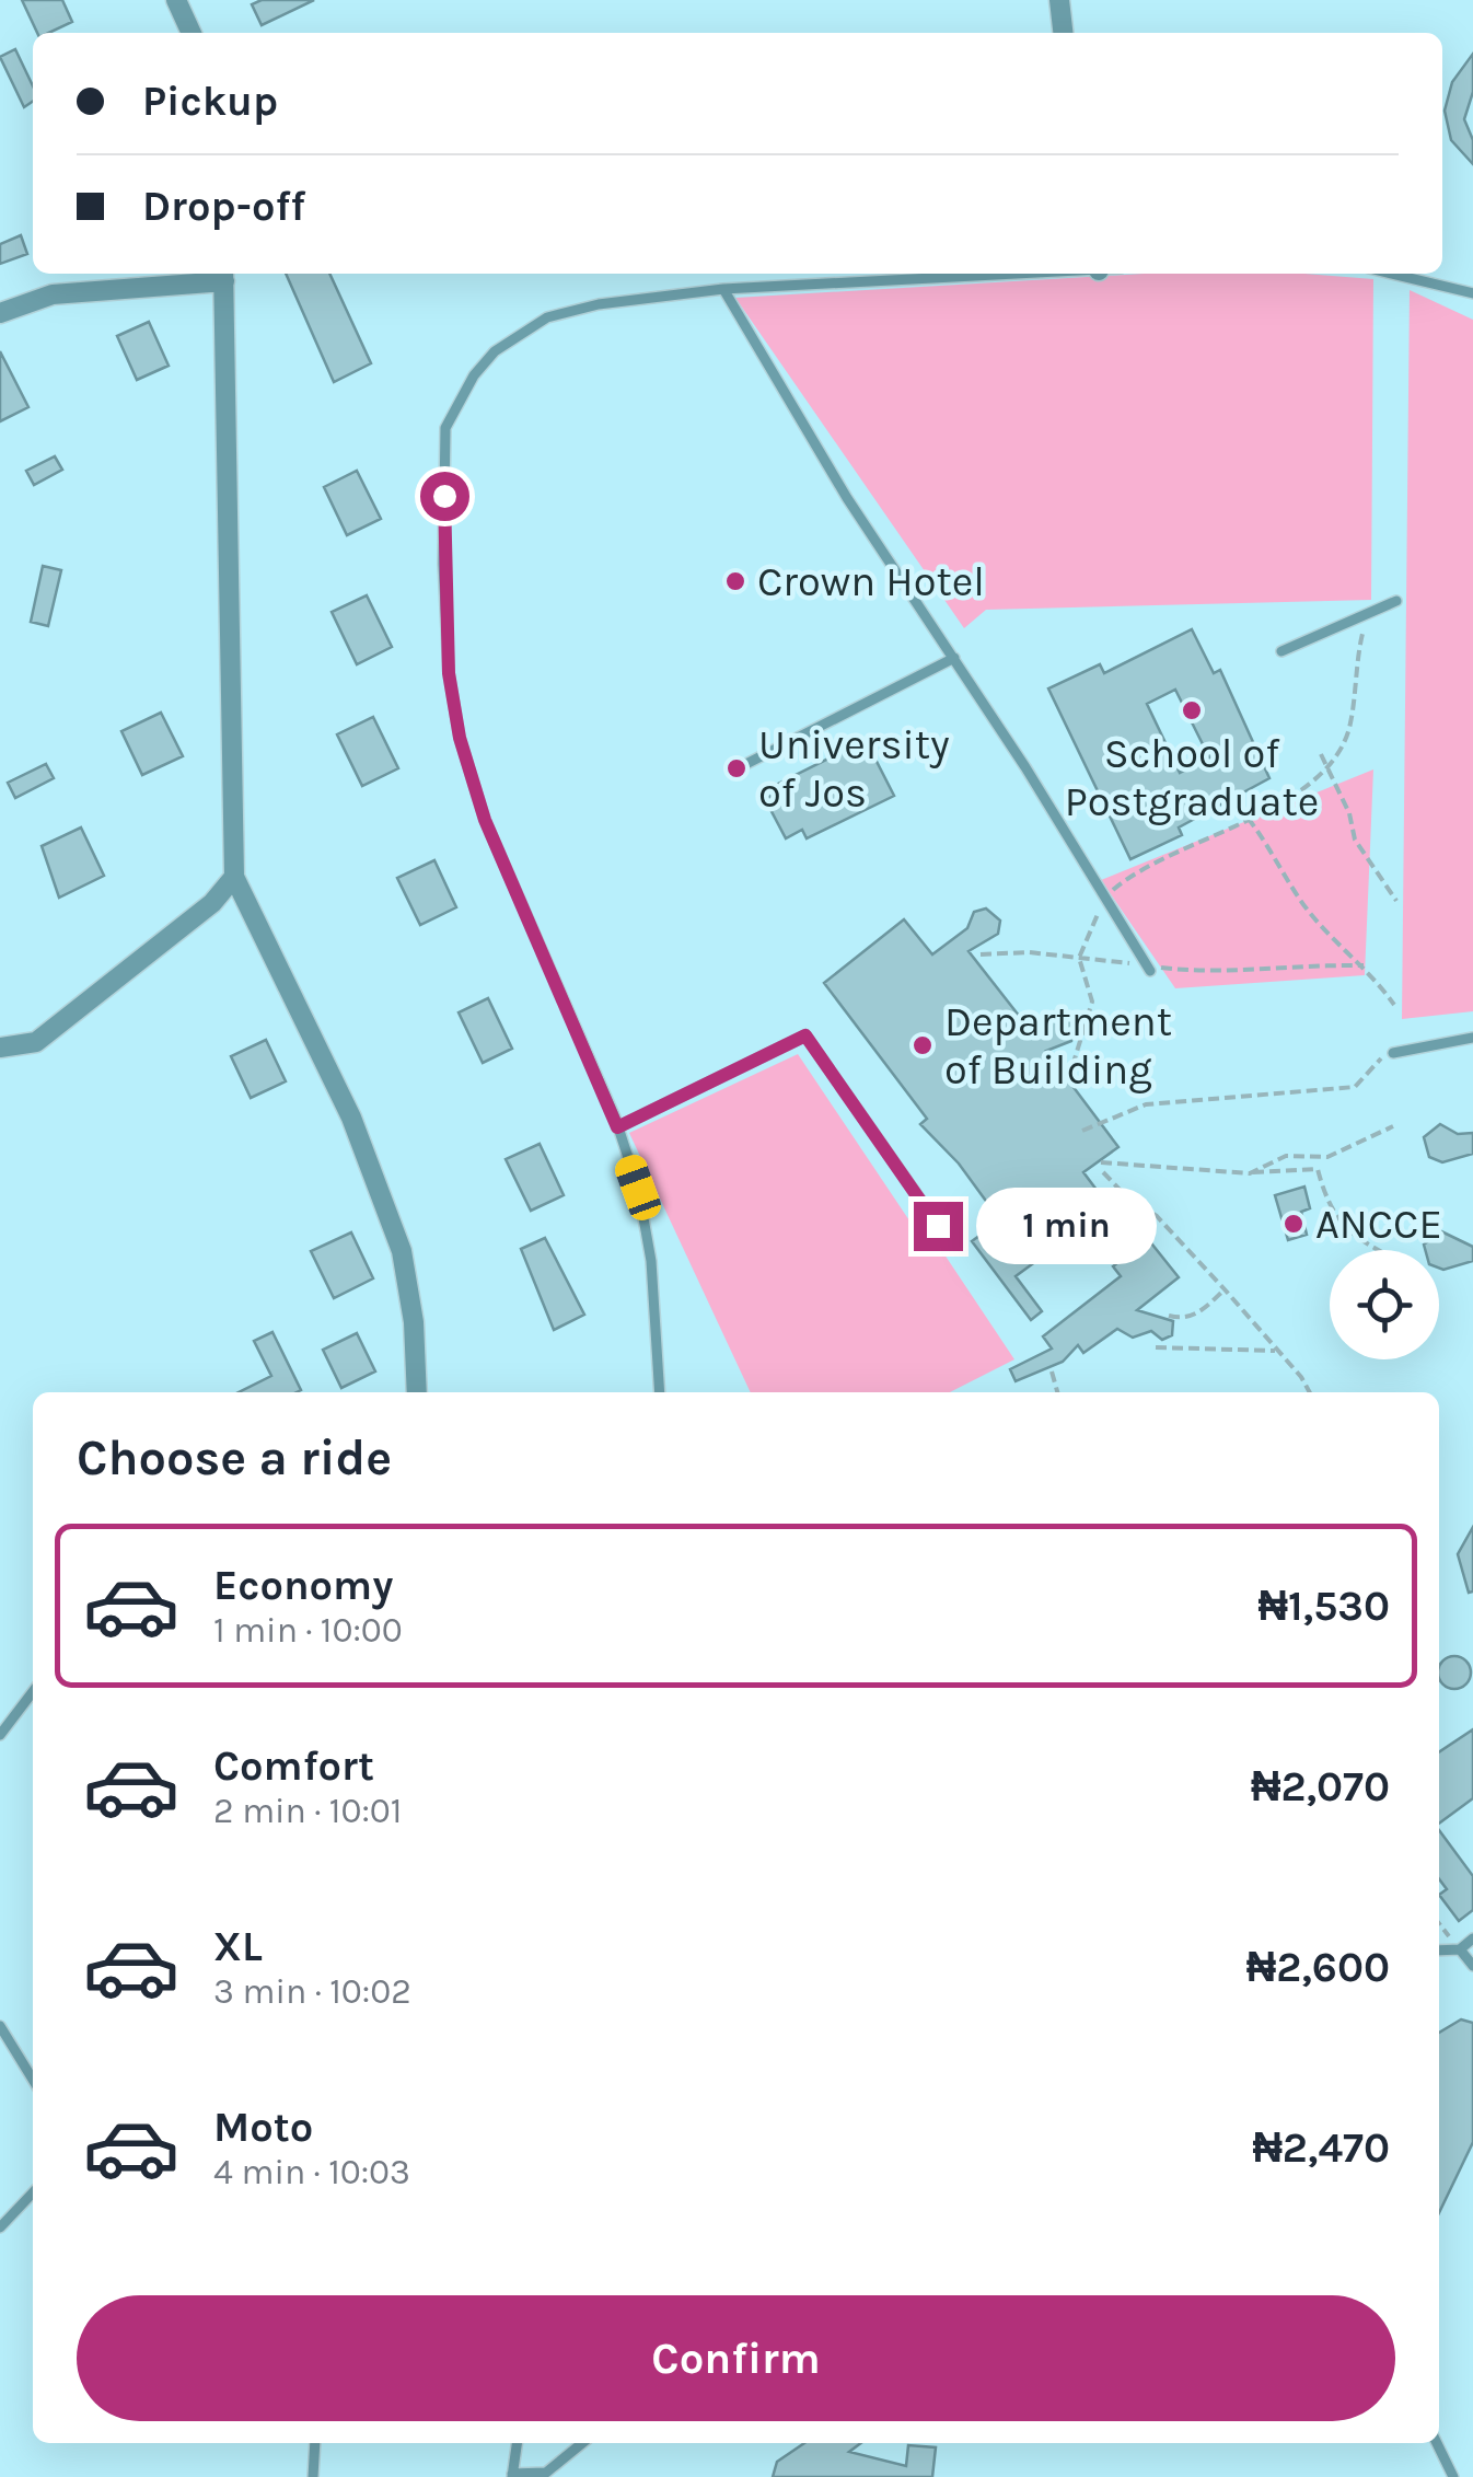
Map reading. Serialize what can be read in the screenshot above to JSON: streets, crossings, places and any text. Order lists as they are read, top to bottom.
{
  "places": [
    "Crown Hotel",
    "School of Postgraduate",
    "University of Jos",
    "Department of Building",
    "ANCCE"
  ],
  "page": {
    "banner": ["Pickup", "Drop-off"],
    "bubble": "1 min",
    "heading": "Choose a ride",
    "list": [
      {
        "name": "Economy",
        "note": "1 min · 10:00",
        "value": "₦1,530"
      },
      {
        "name": "Comfort",
        "note": "2 min · 10:01",
        "value": "₦2,070"
      },
      {
        "name": "XL",
        "note": "3 min · 10:02",
        "value": "₦2,600"
      },
      {
        "name": "Moto",
        "note": "4 min · 10:03",
        "value": "₦2,470"
      }
    ],
    "buttons": "Confirm"
  }
}
